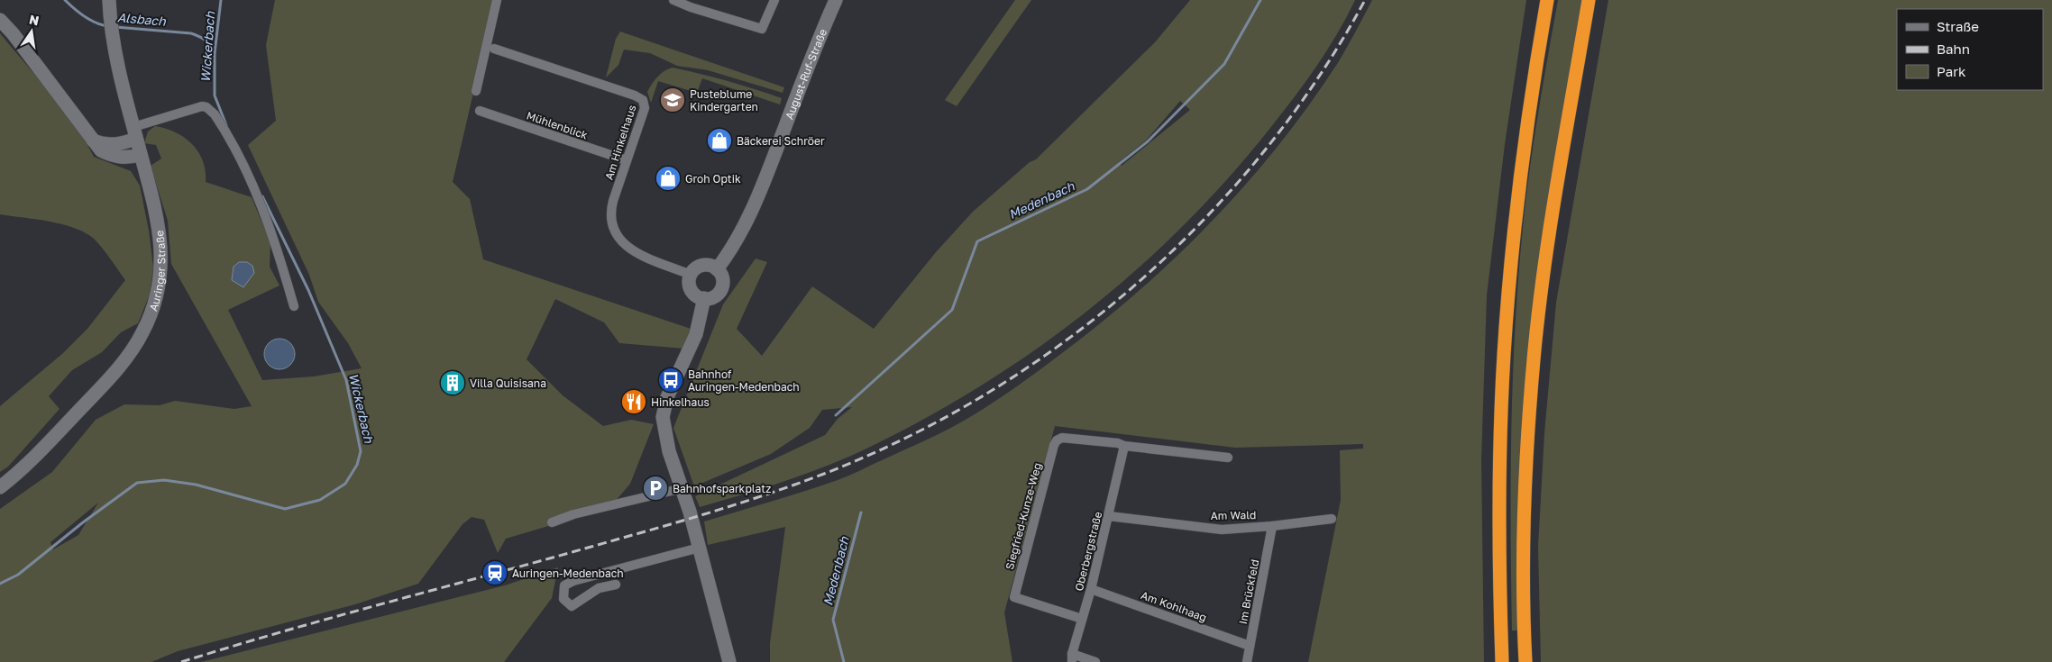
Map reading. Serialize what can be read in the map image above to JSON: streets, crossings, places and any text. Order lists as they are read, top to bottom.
{
  "streets": {
    "street": [
      "August-Ruf-Straße",
      "Mühlenblick",
      "Am Hinkelhaus",
      "Auringer Straße",
      "Am Wald",
      "Siegfried-Kunze-Weg",
      "Oberbergstraße",
      "Im Brückfeld",
      "Am Kohlhaag"
    ]
  },
  "crossings": [
    ["August-Ruf-Straße", "Am Hinkelhaus"],
    ["Mühlenblick", "Am Hinkelhaus"],
    ["Am Wald", "Oberbergstraße"],
    ["Am Wald", "Im Brückfeld"],
    ["Siegfried-Kunze-Weg", "Oberbergstraße"],
    ["Oberbergstraße", "Am Kohlhaag"],
    ["Im Brückfeld", "Am Kohlhaag"]
  ],
  "water": ["Alsbach", "Wickerbach", "Medenbach"],
  "places": {
    "school or university": ["Pusteblume Kindergarten"],
    "shop": ["Bäckerei Schröer", "Groh Optik"],
    "bus stop": ["Bahnhof Auringen-Medenbach"],
    "building": ["Villa Quisisana"],
    "restaurant": ["Hinkelhaus"],
    "parking": ["Bahnhofsparkplatz"],
    "station": ["Auringen-Medenbach"]
  },
  "legend": ["Straße", "Bahn", "Park"],
  "north": "top"
}
